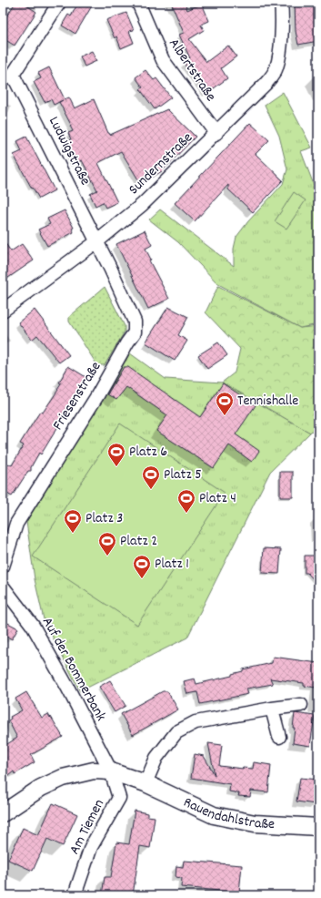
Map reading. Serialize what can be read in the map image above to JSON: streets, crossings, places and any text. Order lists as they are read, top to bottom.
{
  "streets": {
    "street": [
      "Albertstraße",
      "Ludwigstraße",
      "Sundernstraße",
      "Friesenstraße",
      "Auf der Bommerbank",
      "Rauendahlstraße",
      "Am Tiemen"
    ]
  },
  "crossings": [
    ["Albertstraße", "Sundernstraße"],
    ["Ludwigstraße", "Sundernstraße"],
    ["Ludwigstraße", "Friesenstraße"],
    ["Sundernstraße", "Friesenstraße"],
    ["Auf der Bommerbank", "Rauendahlstraße"],
    ["Auf der Bommerbank", "Am Tiemen"],
    ["Rauendahlstraße", "Am Tiemen"]
  ],
  "places": {
    "sports": [
      "Tennishalle",
      "Platz 6",
      "Platz 5",
      "Platz 4",
      "Platz 3",
      "Platz 2",
      "Platz 1"
    ]
  }
}
